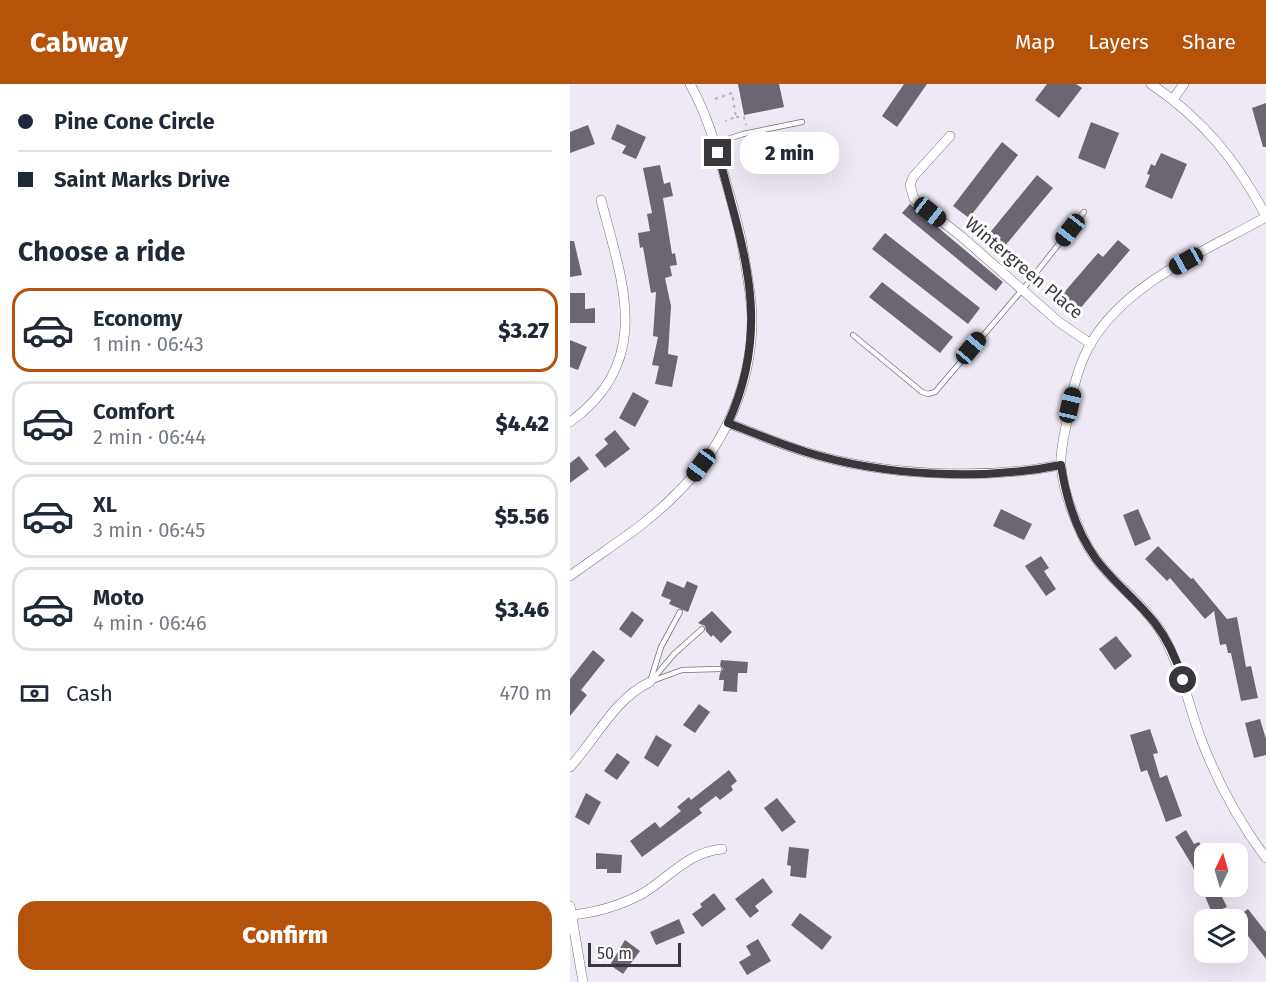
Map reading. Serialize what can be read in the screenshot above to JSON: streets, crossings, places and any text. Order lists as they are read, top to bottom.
{
  "streets": {
    "street": ["Wintergreen Place"]
  },
  "scale_bar": "50 m",
  "north": "top",
  "page": {
    "header": "Cabway",
    "nav": ["Map", "Layers", "Share"],
    "banner": ["Pine Cone Circle", "Saint Marks Drive"],
    "bubble": "2 min",
    "heading": "Choose a ride",
    "list": [
      {
        "name": "Economy",
        "note": "1 min · 06:43",
        "value": "$3.27"
      },
      {
        "name": "Comfort",
        "note": "2 min · 06:44",
        "value": "$4.42"
      },
      {
        "name": "XL",
        "note": "3 min · 06:45",
        "value": "$5.56"
      },
      {
        "name": "Moto",
        "note": "4 min · 06:46",
        "value": "$3.46"
      }
    ],
    "pay": ["Cash", "470 m"],
    "buttons": "Confirm",
    "scale": "50 m"
  }
}
